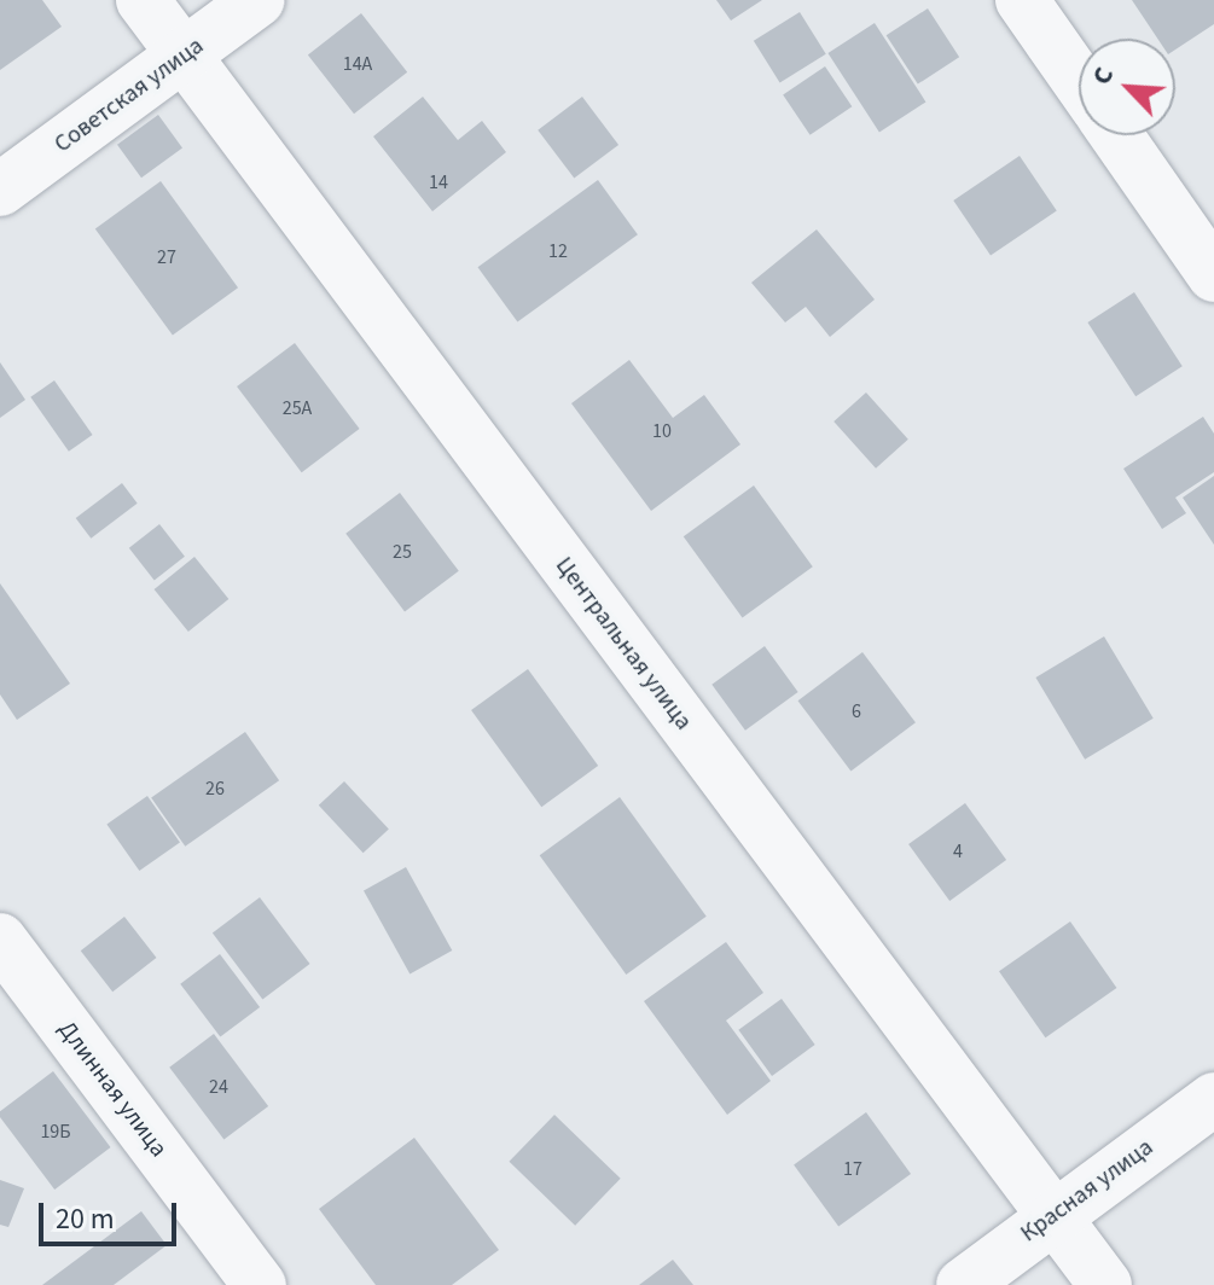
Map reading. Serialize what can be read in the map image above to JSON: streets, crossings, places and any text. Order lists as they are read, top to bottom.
{
  "streets": {
    "street": [
      "Советская улица",
      "Центральная улица",
      "Длинная улица",
      "Красная улица"
    ]
  },
  "crossings": [
    ["Советская улица", "Центральная улица"],
    ["Центральная улица", "Красная улица"]
  ],
  "house_numbers": [
    "14А",
    "14",
    "12",
    "27",
    "25А",
    "10",
    "25",
    "6",
    "26",
    "4",
    "24",
    "19Б",
    "17"
  ],
  "scale_bar": "20 m",
  "north": "top left"
}
